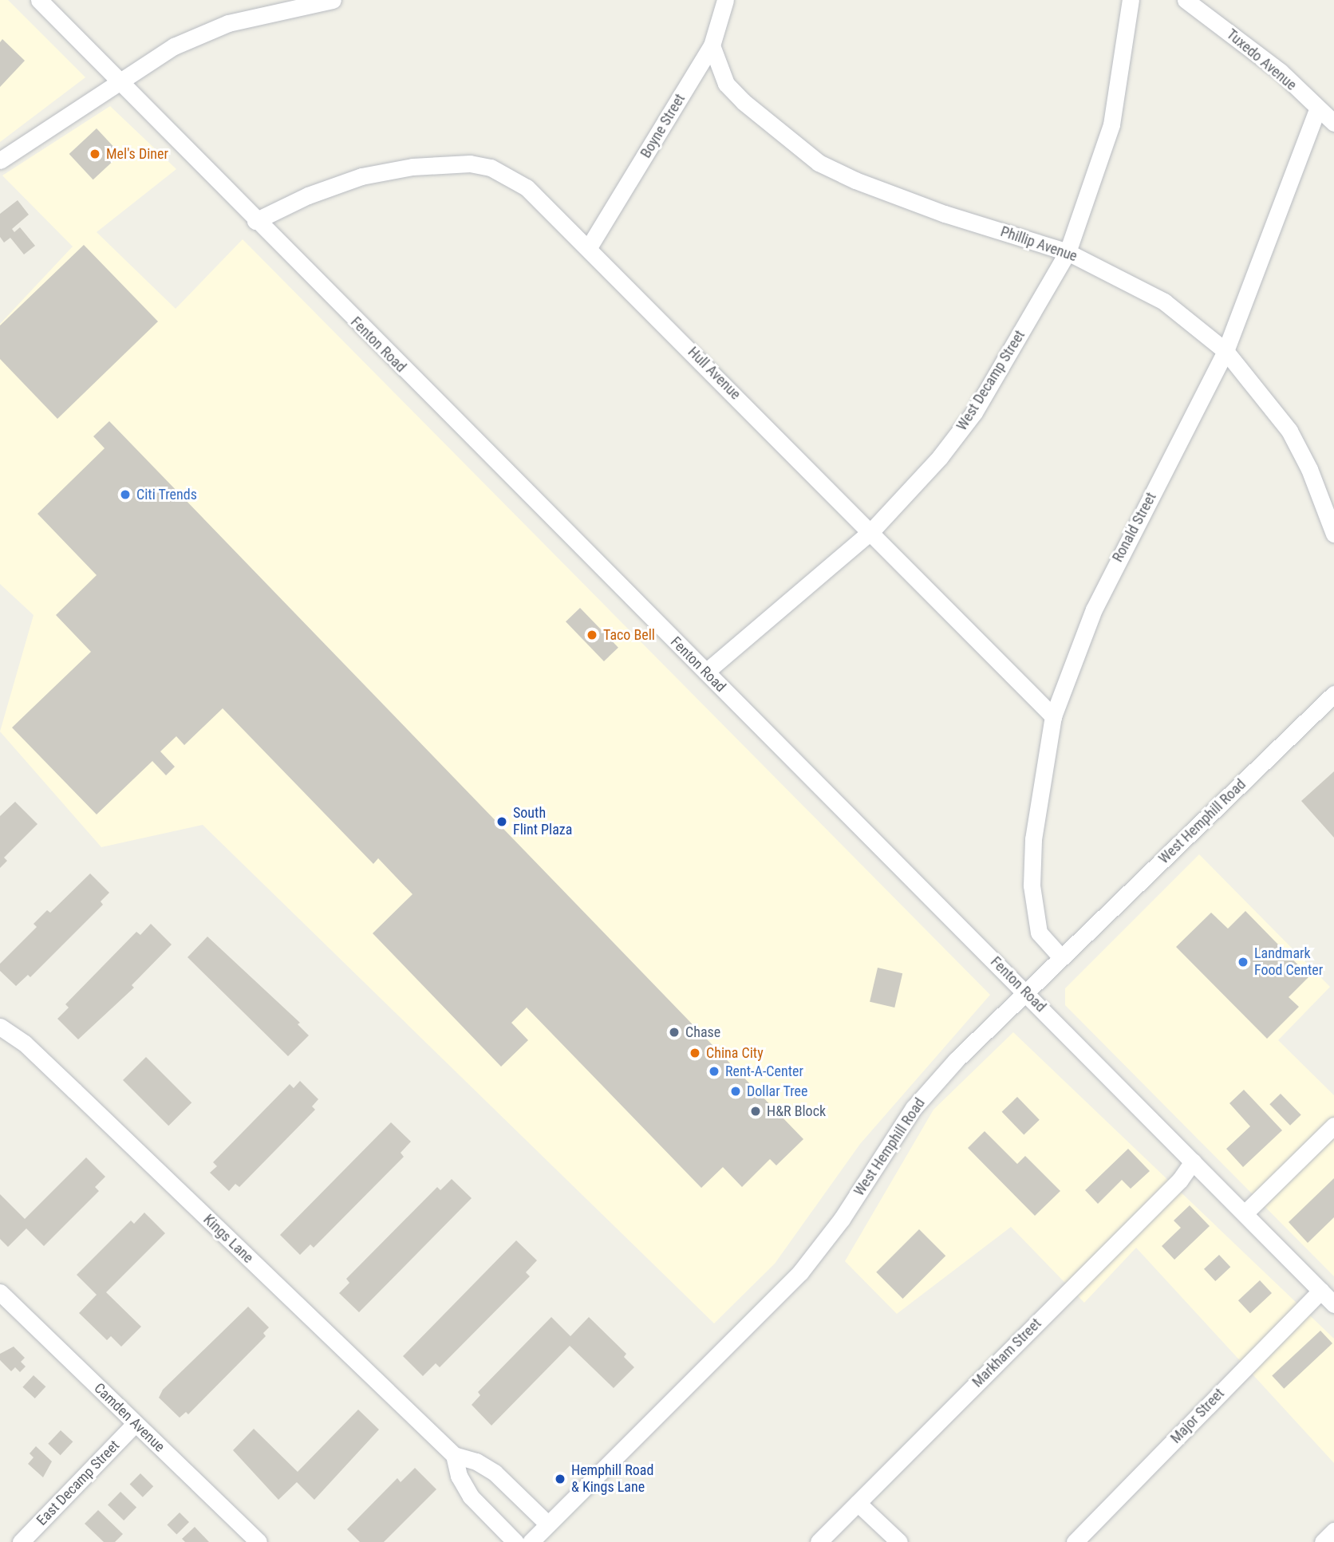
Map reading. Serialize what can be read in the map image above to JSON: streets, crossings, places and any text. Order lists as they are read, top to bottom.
{
  "streets": {
    "street": [
      "Tuxedo Avenue",
      "Boyne Street",
      "Phillip Avenue",
      "Fenton Road",
      "Hull Avenue",
      "West Decamp Street",
      "Ronald Street",
      "West Hemphill Road",
      "Kings Lane",
      "Markham Street",
      "Major Street",
      "Camden Avenue",
      "East Decamp Street"
    ]
  },
  "crossings": [
    ["Tuxedo Avenue", "Ronald Street"],
    ["Boyne Street", "Phillip Avenue"],
    ["Boyne Street", "Hull Avenue"],
    ["Phillip Avenue", "West Decamp Street"],
    ["Phillip Avenue", "Ronald Street"],
    ["Fenton Road", "Hull Avenue"],
    ["Fenton Road", "West Decamp Street"],
    ["Fenton Road", "West Hemphill Road"],
    ["Fenton Road", "Markham Street"],
    ["Fenton Road", "Major Street"],
    ["Hull Avenue", "West Decamp Street"],
    ["Hull Avenue", "Ronald Street"],
    ["Ronald Street", "West Hemphill Road"],
    ["West Hemphill Road", "Kings Lane"],
    ["Camden Avenue", "East Decamp Street"]
  ],
  "places": [
    "Mel's Diner",
    "Citi Trends",
    "Taco Bell",
    "South Flint Plaza",
    "Landmark Food Center",
    "Chase",
    "China City",
    "Rent-A-Center",
    "Dollar Tree",
    "H&R Block",
    "Hemphill Road & Kings Lane"
  ]
}
